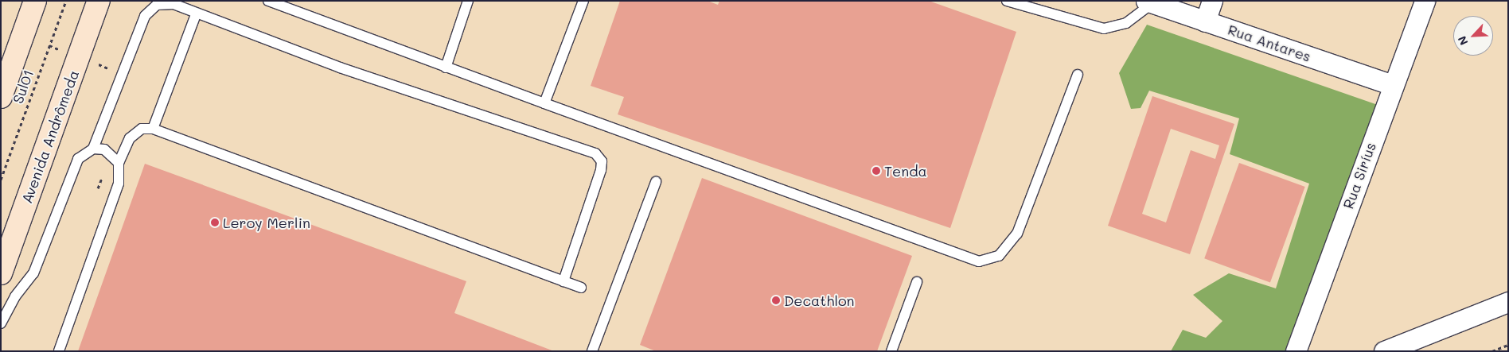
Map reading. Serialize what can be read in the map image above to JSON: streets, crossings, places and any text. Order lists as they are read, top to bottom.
{
  "streets": {
    "main road": ["Avenida Andrômeda"],
    "street": ["Rua Antares", "Rua Siríus"],
    "path": ["Sul01"]
  },
  "crossings": [
    ["Rua Antares", "Rua Siríus"]
  ],
  "places": ["Tenda", "Leroy Merlin", "Decathlon"],
  "north": "bottom left"
}
